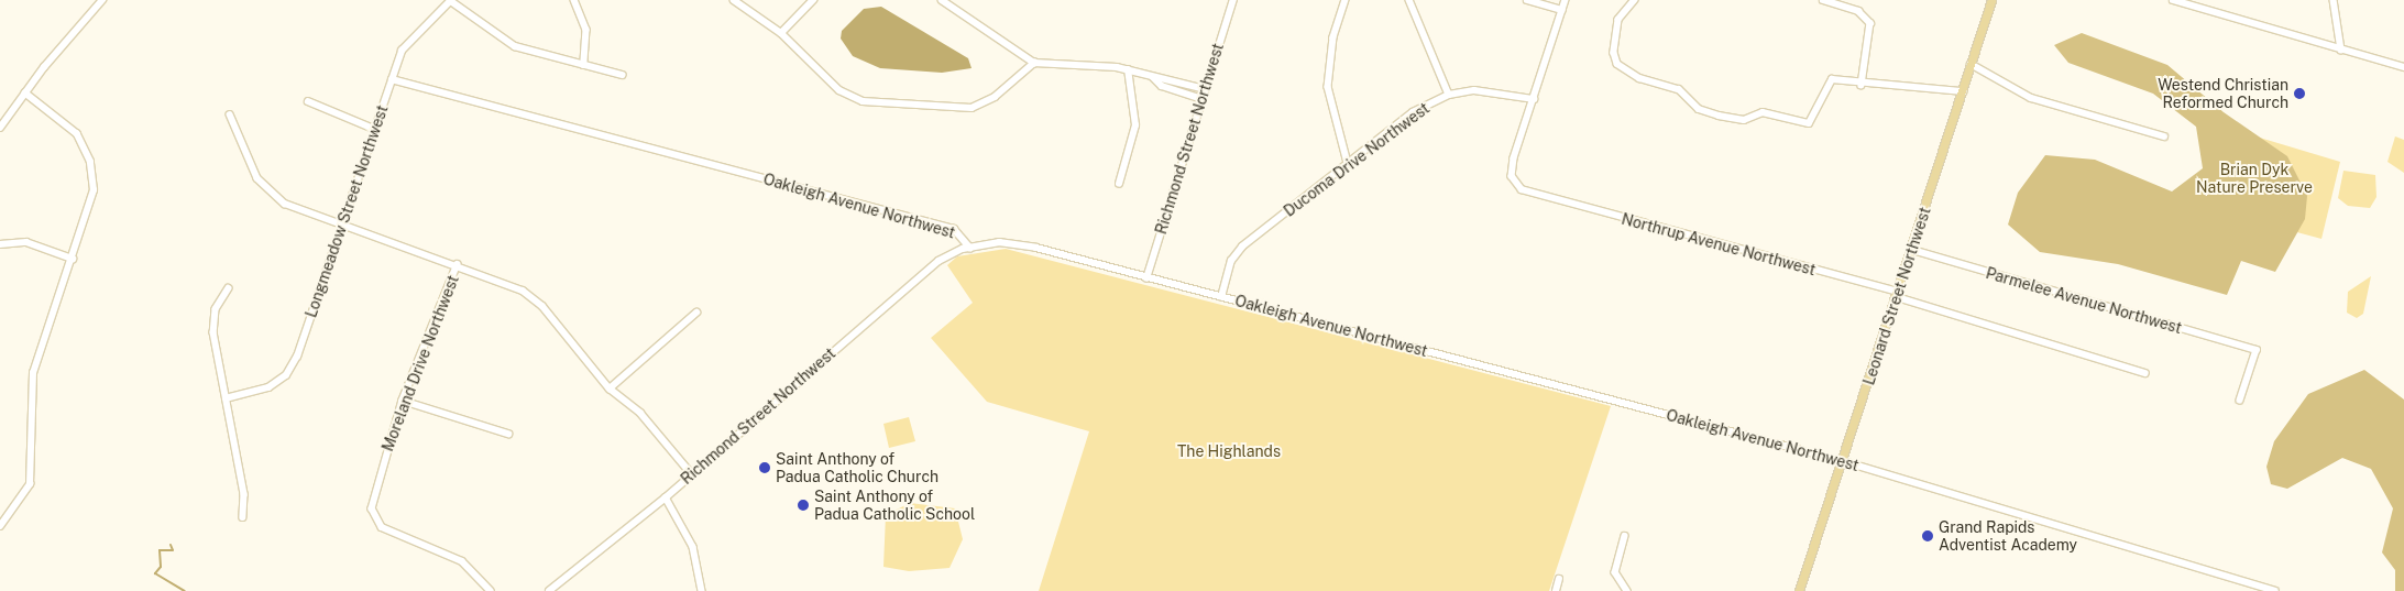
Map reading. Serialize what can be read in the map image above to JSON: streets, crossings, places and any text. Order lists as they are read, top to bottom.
{
  "streets": {
    "main road": ["Leonard Street Northwest"],
    "street": [
      "Richmond Street Northwest",
      "Ducoma Drive Northwest",
      "Oakleigh Avenue Northwest",
      "Longmeadow Street Northwest",
      "Northrup Avenue Northwest",
      "Parmelee Avenue Northwest",
      "Moreland Drive Northwest"
    ]
  },
  "crossings": [
    ["Richmond Street Northwest", "Oakleigh Avenue Northwest"],
    ["Ducoma Drive Northwest", "Oakleigh Avenue Northwest"],
    ["Ducoma Drive Northwest", "Northrup Avenue Northwest"],
    ["Oakleigh Avenue Northwest", "Longmeadow Street Northwest"],
    ["Oakleigh Avenue Northwest", "Leonard Street Northwest"],
    ["Northrup Avenue Northwest", "Leonard Street Northwest"],
    ["Leonard Street Northwest", "Parmelee Avenue Northwest"]
  ],
  "parks": ["Brian Dyk Nature Preserve", "The Highlands"],
  "places": [
    "Westend Christian Reformed Church",
    "Saint Anthony of Padua Catholic Church",
    "Saint Anthony of Padua Catholic School",
    "Grand Rapids Adventist Academy"
  ]
}
